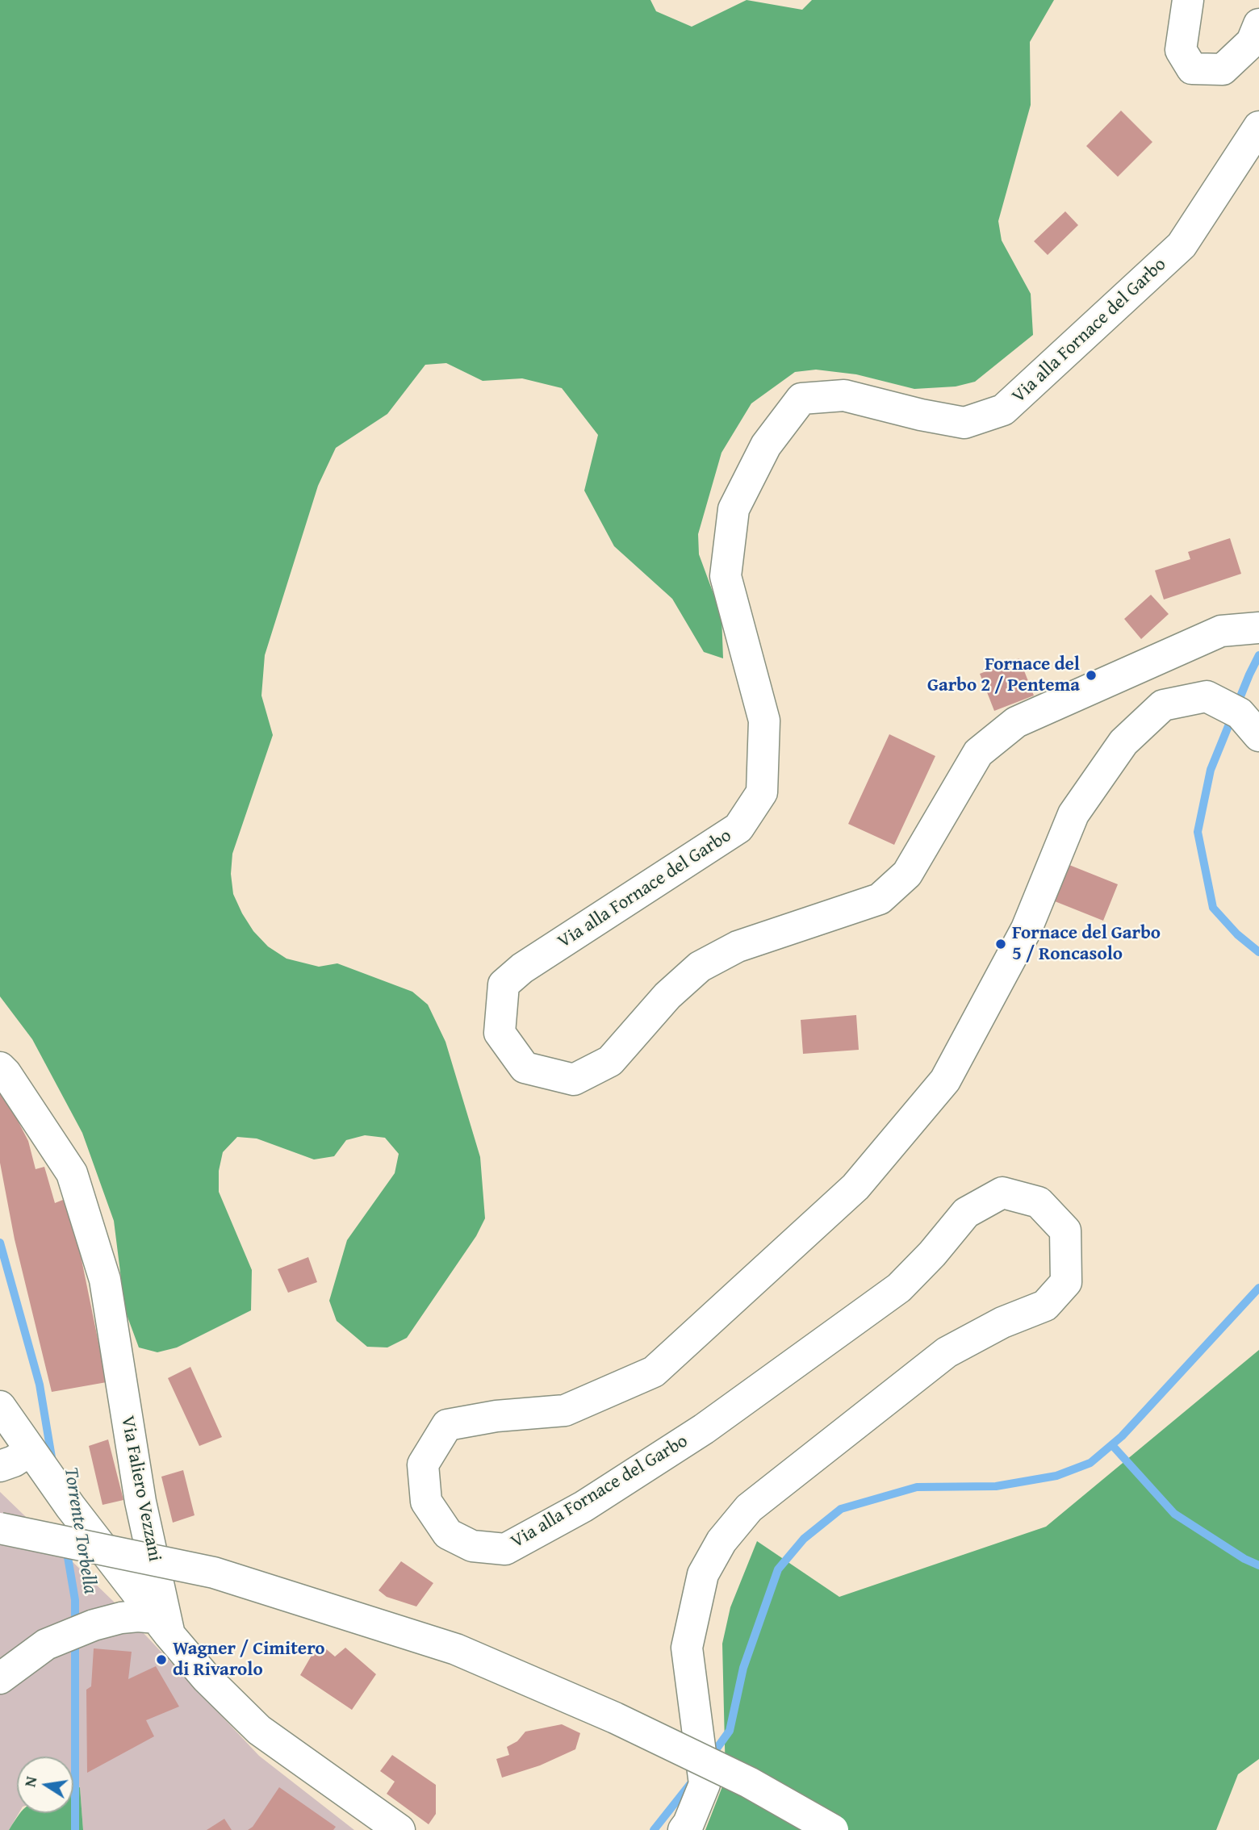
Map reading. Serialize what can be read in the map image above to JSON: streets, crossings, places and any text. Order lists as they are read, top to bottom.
{
  "streets": {
    "main road": ["Via alla Fornace del Garbo", "Via Faliero Vezzani"]
  },
  "water": ["Torrente Torbella"],
  "places": ["Fornace del Garbo 2 / Pentema", "Fornace del Garbo 5 / Roncasolo", "Wagner / Cimitero di Rivarolo"],
  "north": "left"
}
